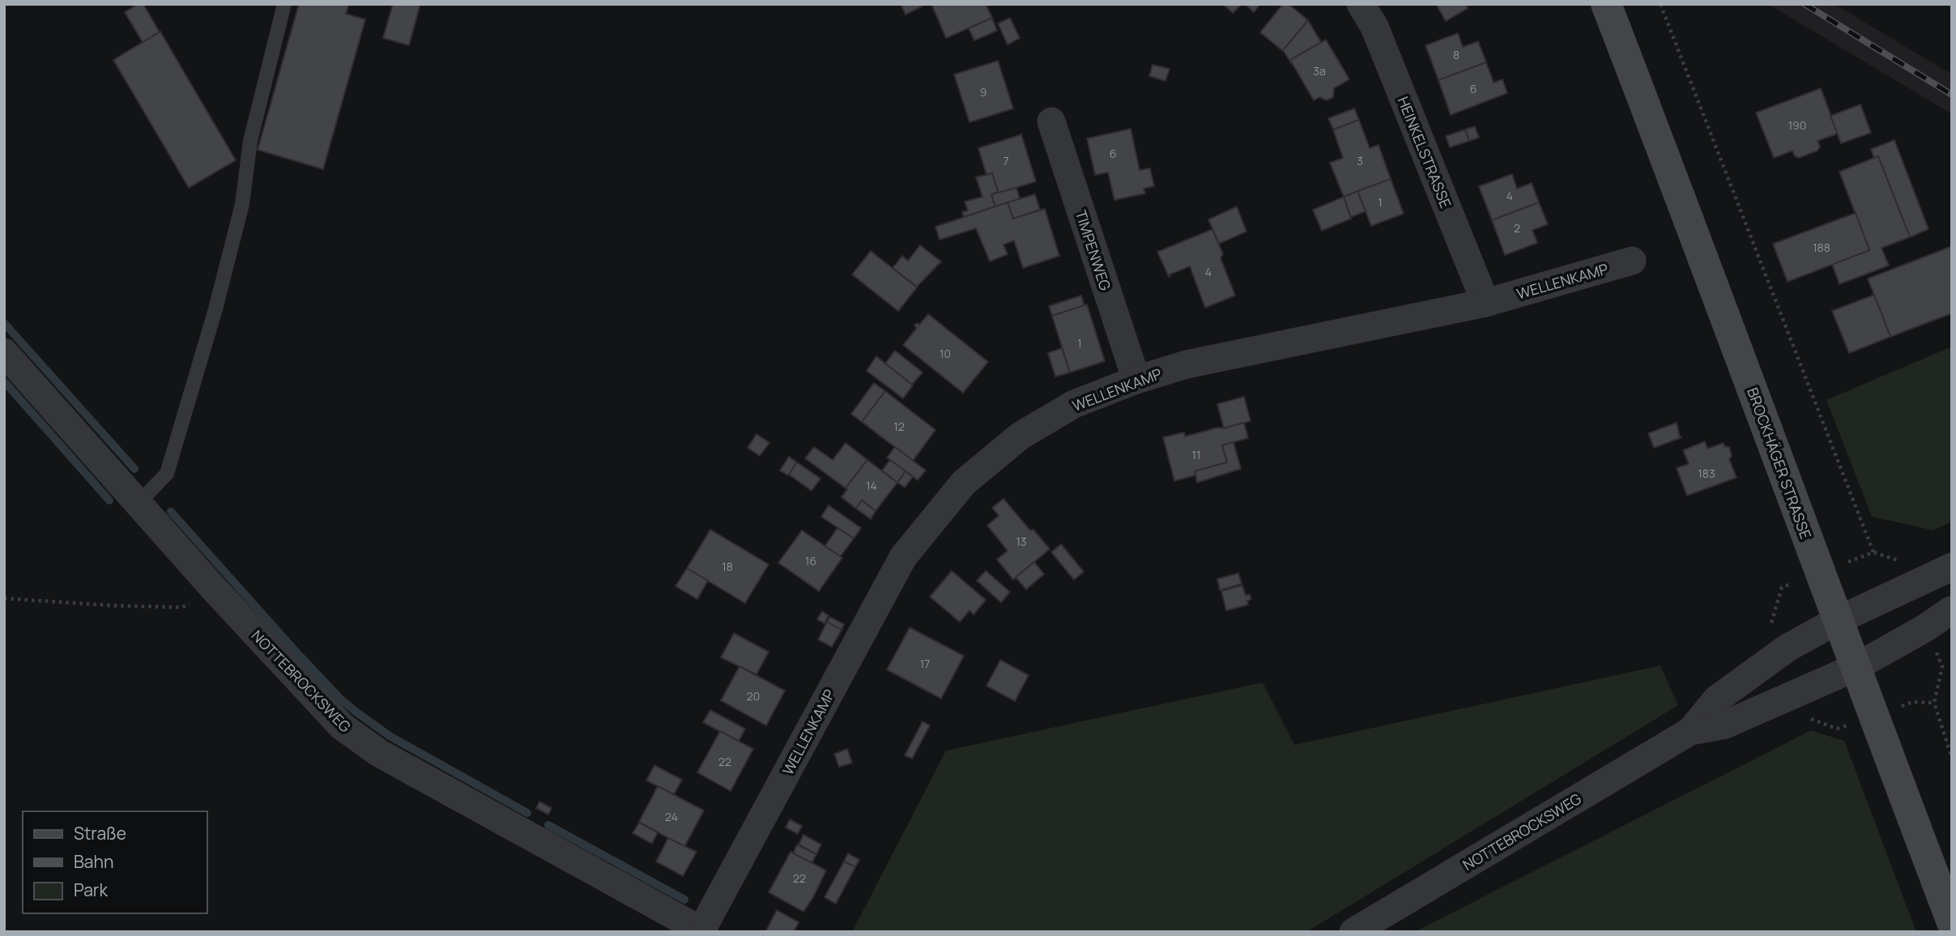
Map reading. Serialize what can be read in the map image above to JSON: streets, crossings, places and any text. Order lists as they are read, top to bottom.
{
  "streets": {
    "main road": ["BROCKHÄGER STRASSE"],
    "street": [
      "HEINKELSTRASSE",
      "TIMPENWEG",
      "WELLENKAMP",
      "NOTTEBROCKSWEG"
    ]
  },
  "crossings": [
    ["HEINKELSTRASSE", "WELLENKAMP"],
    ["TIMPENWEG", "WELLENKAMP"],
    ["WELLENKAMP", "NOTTEBROCKSWEG"],
    ["BROCKHÄGER STRASSE", "NOTTEBROCKSWEG"]
  ],
  "house_numbers": [
    "8",
    "3a",
    "6",
    "9",
    "190",
    "6",
    "7",
    "3",
    "4",
    "1",
    "2",
    "188",
    "4",
    "1",
    "10",
    "12",
    "11",
    "183",
    "14",
    "13",
    "16",
    "18",
    "17",
    "20",
    "22",
    "24",
    "22"
  ],
  "legend": ["Straße", "Bahn", "Park"]
}
